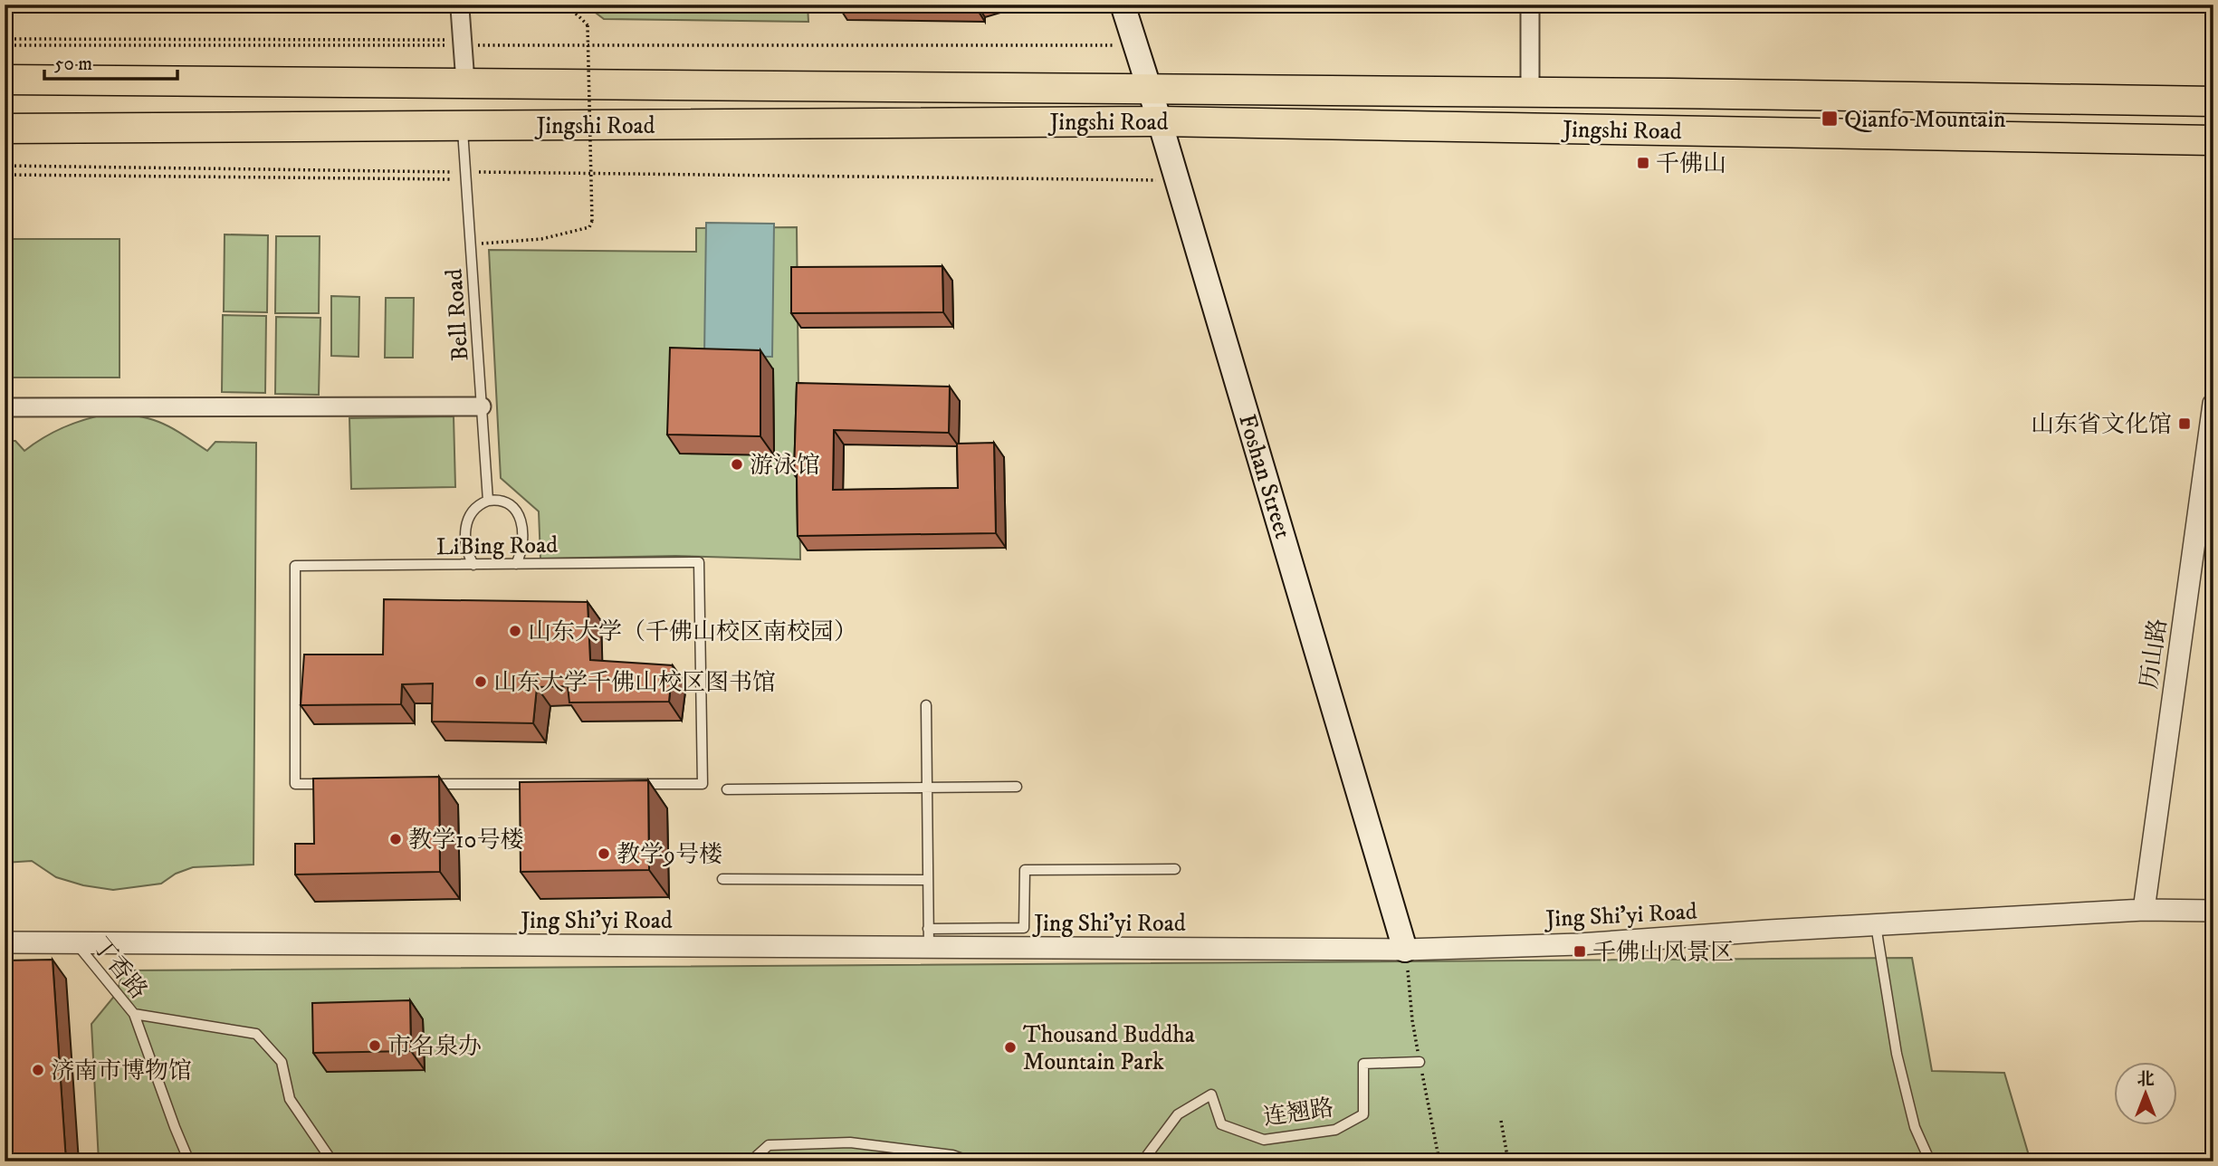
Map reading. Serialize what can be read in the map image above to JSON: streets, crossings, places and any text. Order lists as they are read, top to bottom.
{
  "streets": {
    "highway": ["Jingshi Road"],
    "main road": ["Foshan Street"],
    "street": ["历山路", "Jing Shi'yi Road"],
    "lane": [
      "Bell Road",
      "LiBing Road",
      "丁香路",
      "连翘路"
    ]
  },
  "crossings": [
    ["Jingshi Road", "Bell Road"],
    ["Jingshi Road", "Foshan Street"],
    ["Bell Road", "LiBing Road"],
    ["Foshan Street", "Jing Shi'yi Road"],
    ["历山路", "Jing Shi'yi Road"],
    ["Jing Shi'yi Road", "丁香路"]
  ],
  "places": {
    "transit": [
      "Qianfo Mountain",
      "千佛山",
      "山东省文化馆",
      "千佛山风景区"
    ],
    "other": [
      "游泳馆",
      "山东大学（千佛山校区南校园）",
      "山东大学千佛山校区图书馆",
      "教学10号楼",
      "教学9号楼",
      "市名泉办",
      "Thousand Buddha Mountain Park",
      "济南市博物馆"
    ]
  },
  "scale_bar": "50 m",
  "north": "top"
}
